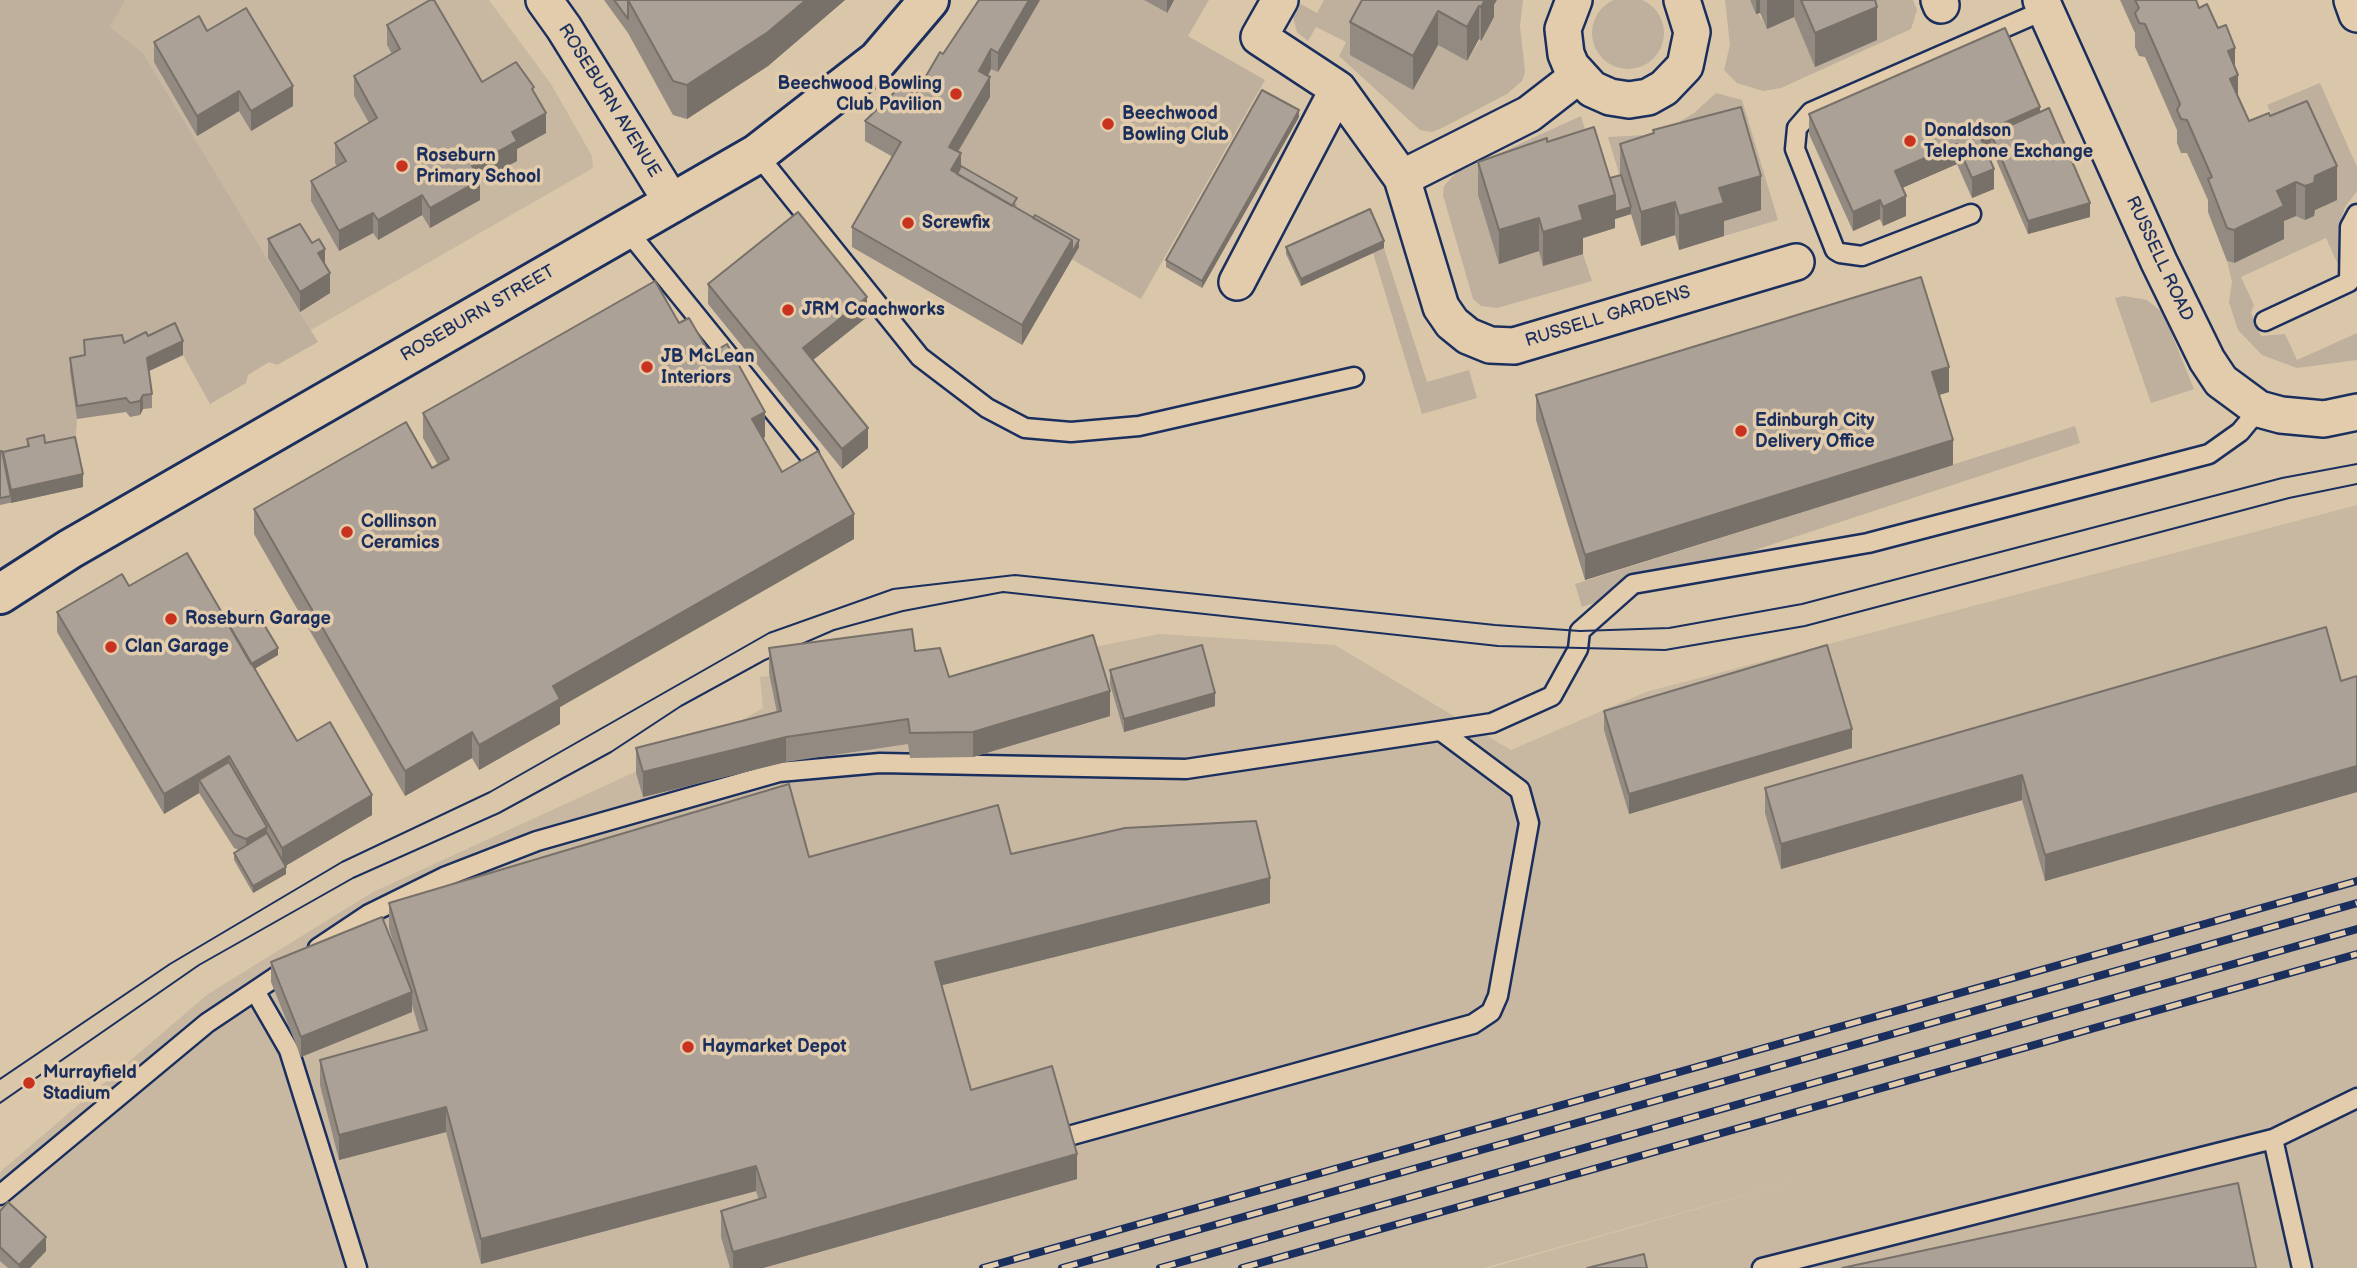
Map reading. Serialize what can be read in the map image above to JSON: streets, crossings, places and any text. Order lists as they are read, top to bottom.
{
  "streets": {
    "street": [
      "ROSEBURN AVENUE",
      "RUSSELL ROAD",
      "ROSEBURN STREET",
      "RUSSELL GARDENS"
    ]
  },
  "crossings": [
    ["ROSEBURN AVENUE", "ROSEBURN STREET"]
  ],
  "places": [
    "Beechwood Bowling Club Pavilion",
    "Beechwood Bowling Club",
    "Donaldson Telephone Exchange",
    "Roseburn Primary School",
    "Screwfix",
    "JRM Coachworks",
    "JB McLean Interiors",
    "Edinburgh City Delivery Office",
    "Collinson Ceramics",
    "Roseburn Garage",
    "Clan Garage",
    "Haymarket Depot",
    "Murrayfield Stadium"
  ]
}
